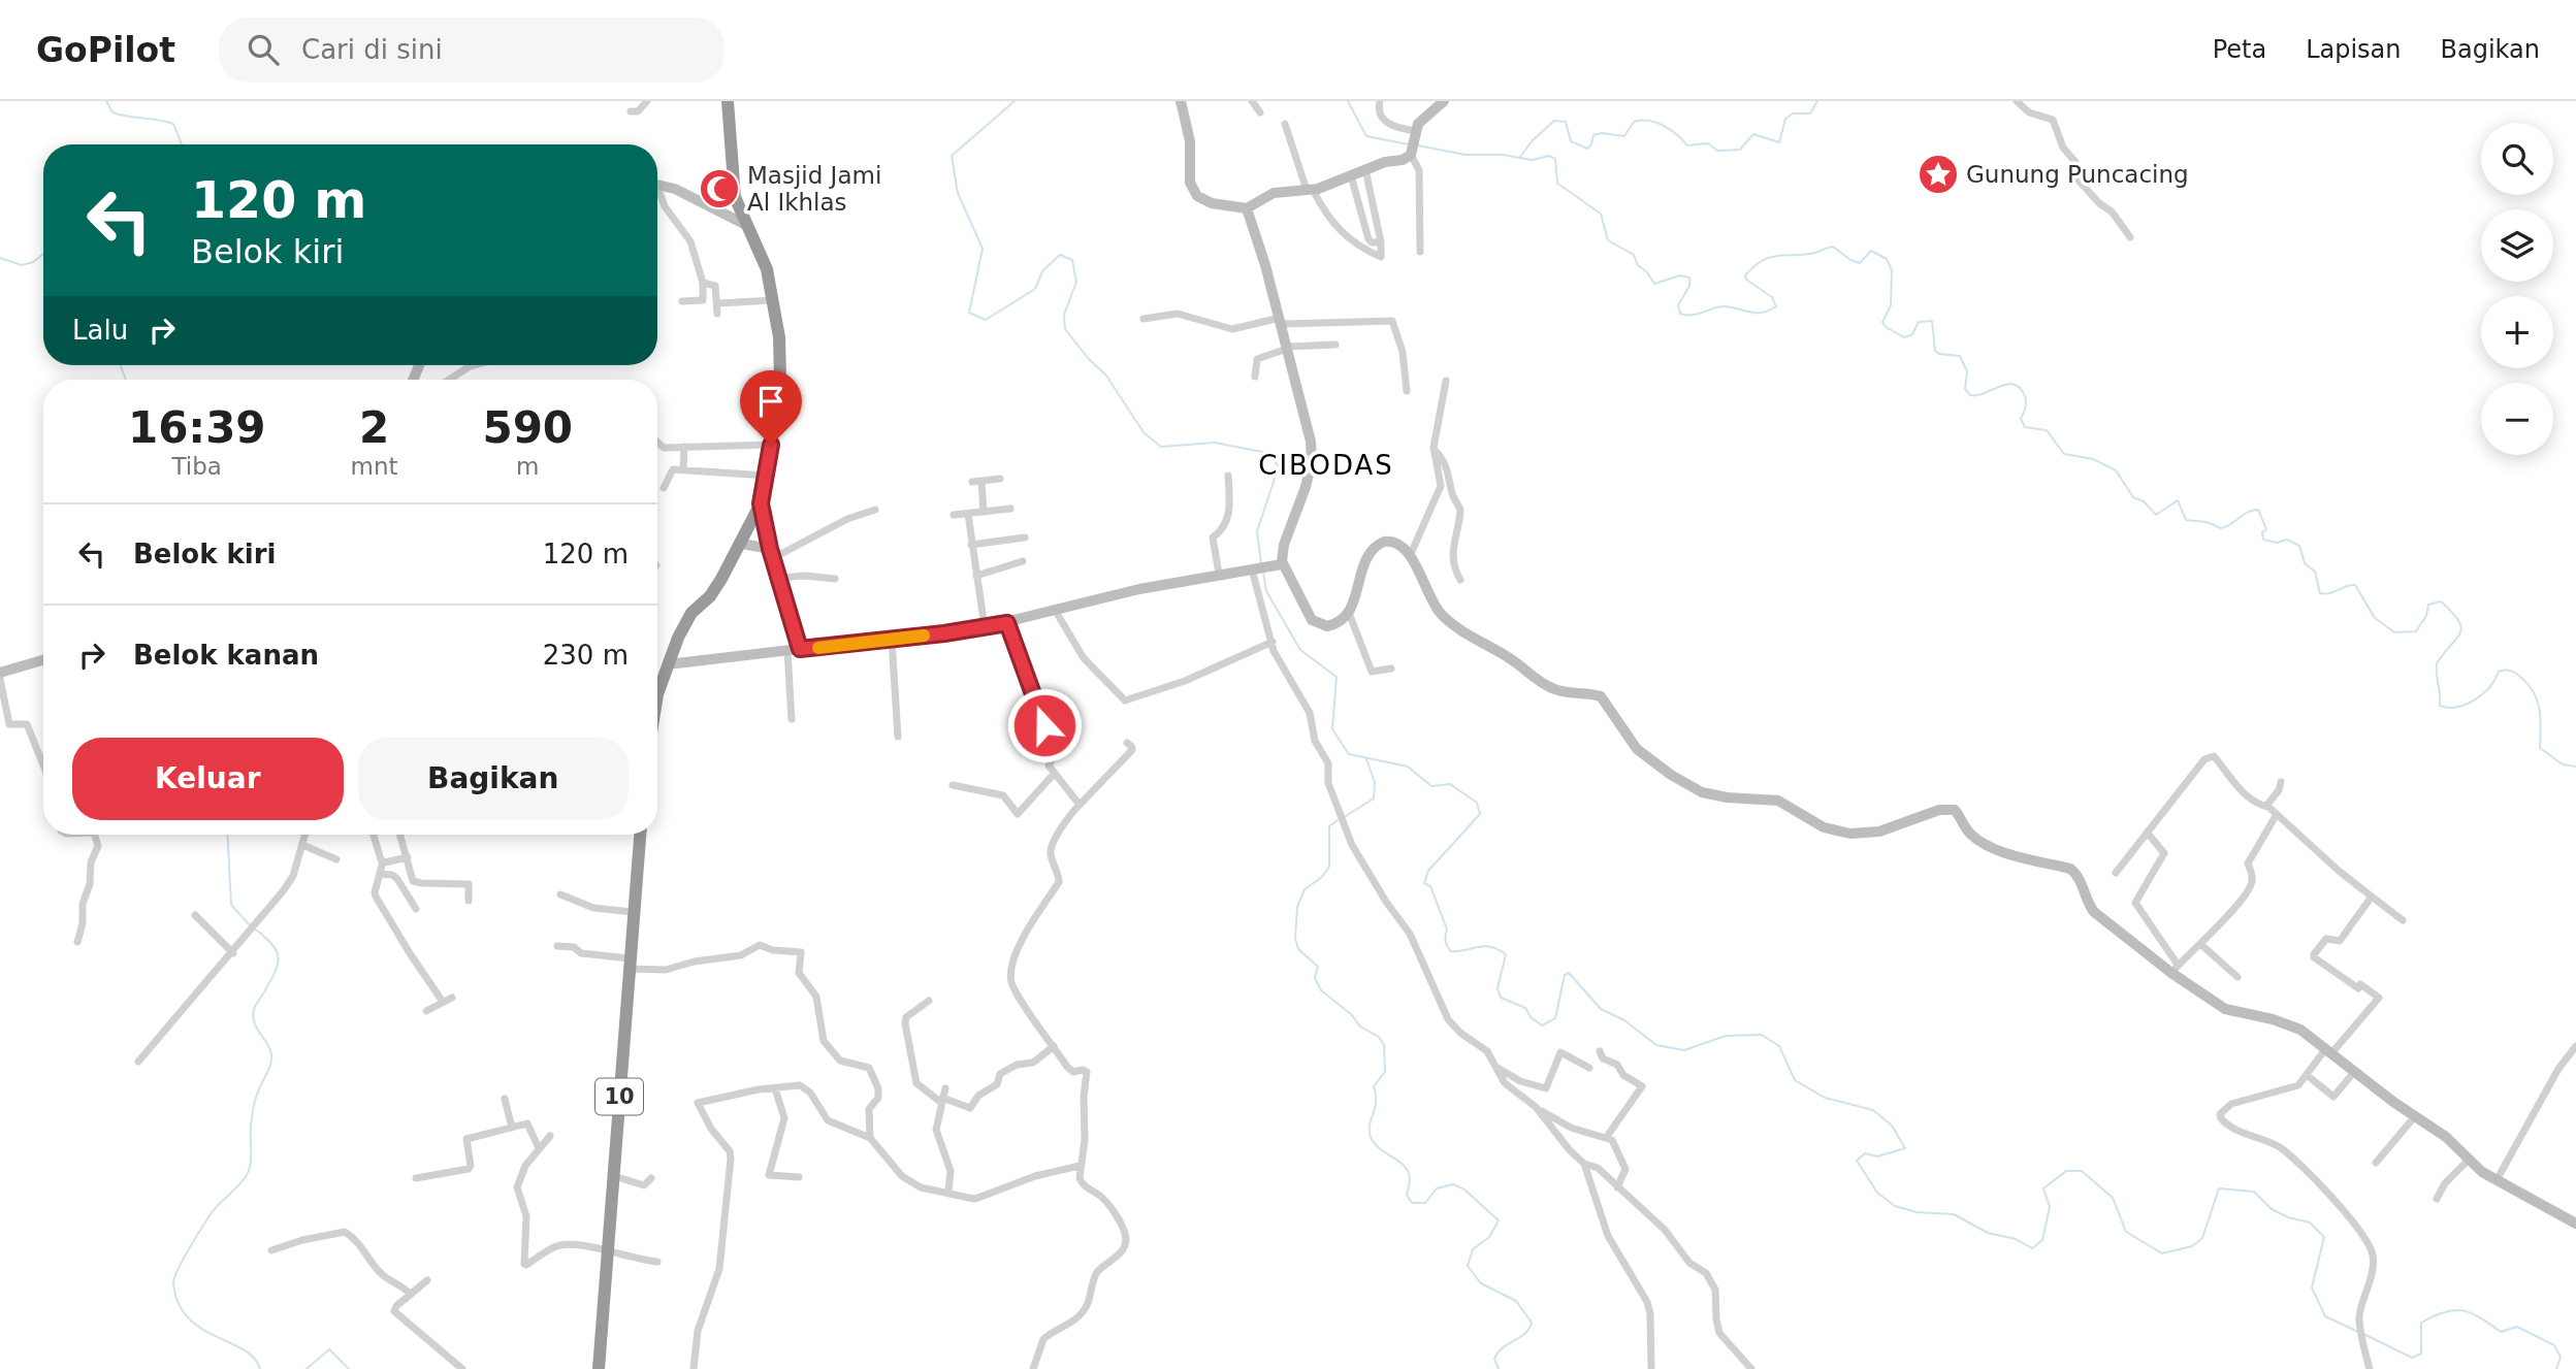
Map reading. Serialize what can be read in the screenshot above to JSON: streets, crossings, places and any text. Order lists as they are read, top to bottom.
{
  "streets": {
    "highway": ["10"]
  },
  "districts": ["CIBODAS"],
  "places": {
    "place": ["Gunung Puncacing"],
    "mosque": ["Masjid Jami Al Ikhlas"]
  },
  "page": {
    "header": "GoPilot",
    "search": "Cari di sini",
    "nav": ["Peta", "Lapisan", "Bagikan"],
    "map_buttons": ["+", "−"],
    "turn": ["120 m", "Belok kiri"],
    "then": "Lalu",
    "eta": [
      "16:39",
      "Tiba",
      "2",
      "mnt",
      "590",
      "m"
    ],
    "list": [
      {
        "name": "Belok kiri",
        "value": "120 m"
      },
      {
        "name": "Belok kanan",
        "value": "230 m"
      }
    ],
    "buttons": ["Keluar", "Bagikan"]
  }
}
